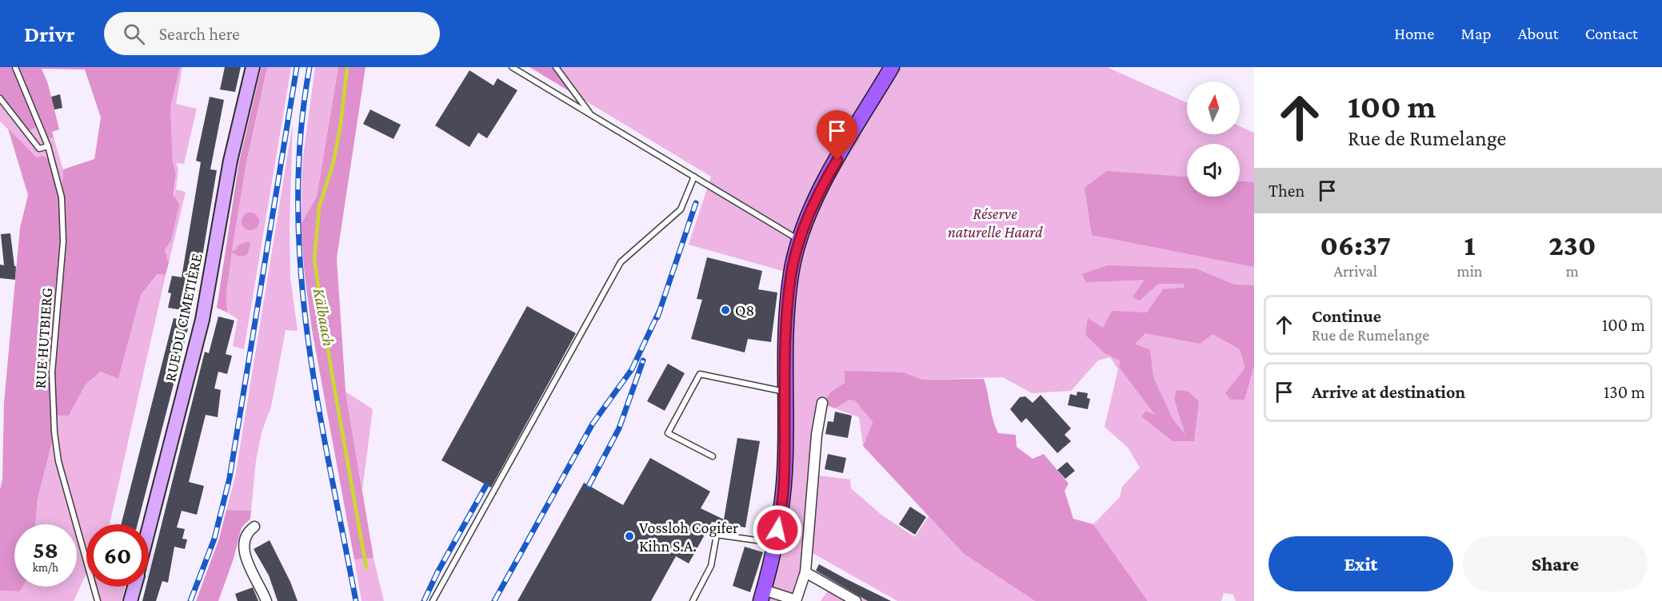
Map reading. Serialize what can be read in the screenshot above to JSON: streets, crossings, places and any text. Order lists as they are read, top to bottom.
{
  "streets": {
    "main road": ["RUE DU CIMETIÈRE"],
    "lane": ["RUE HUTBIERG"]
  },
  "water": ["Kälbaach"],
  "parks": ["Réserve naturelle Haard"],
  "places": ["Q8", "Vossloh Cogifer Kihn S.A."],
  "north": "top",
  "page": {
    "header": "Drivr",
    "search": "Search here",
    "nav": [
      "Home",
      "Map",
      "About",
      "Contact"
    ],
    "turn": ["100 m", "Rue de Rumelange"],
    "then": "Then",
    "eta": [
      "06:37",
      "Arrival",
      "1",
      "min",
      "230",
      "m"
    ],
    "list": [
      {
        "name": "Continue",
        "note": "Rue de Rumelange",
        "value": "100 m"
      },
      {
        "name": "Arrive at destination",
        "value": "130 m"
      }
    ],
    "speed": "58 km/h",
    "limit": "60",
    "buttons": ["Exit", "Share"]
  }
}
